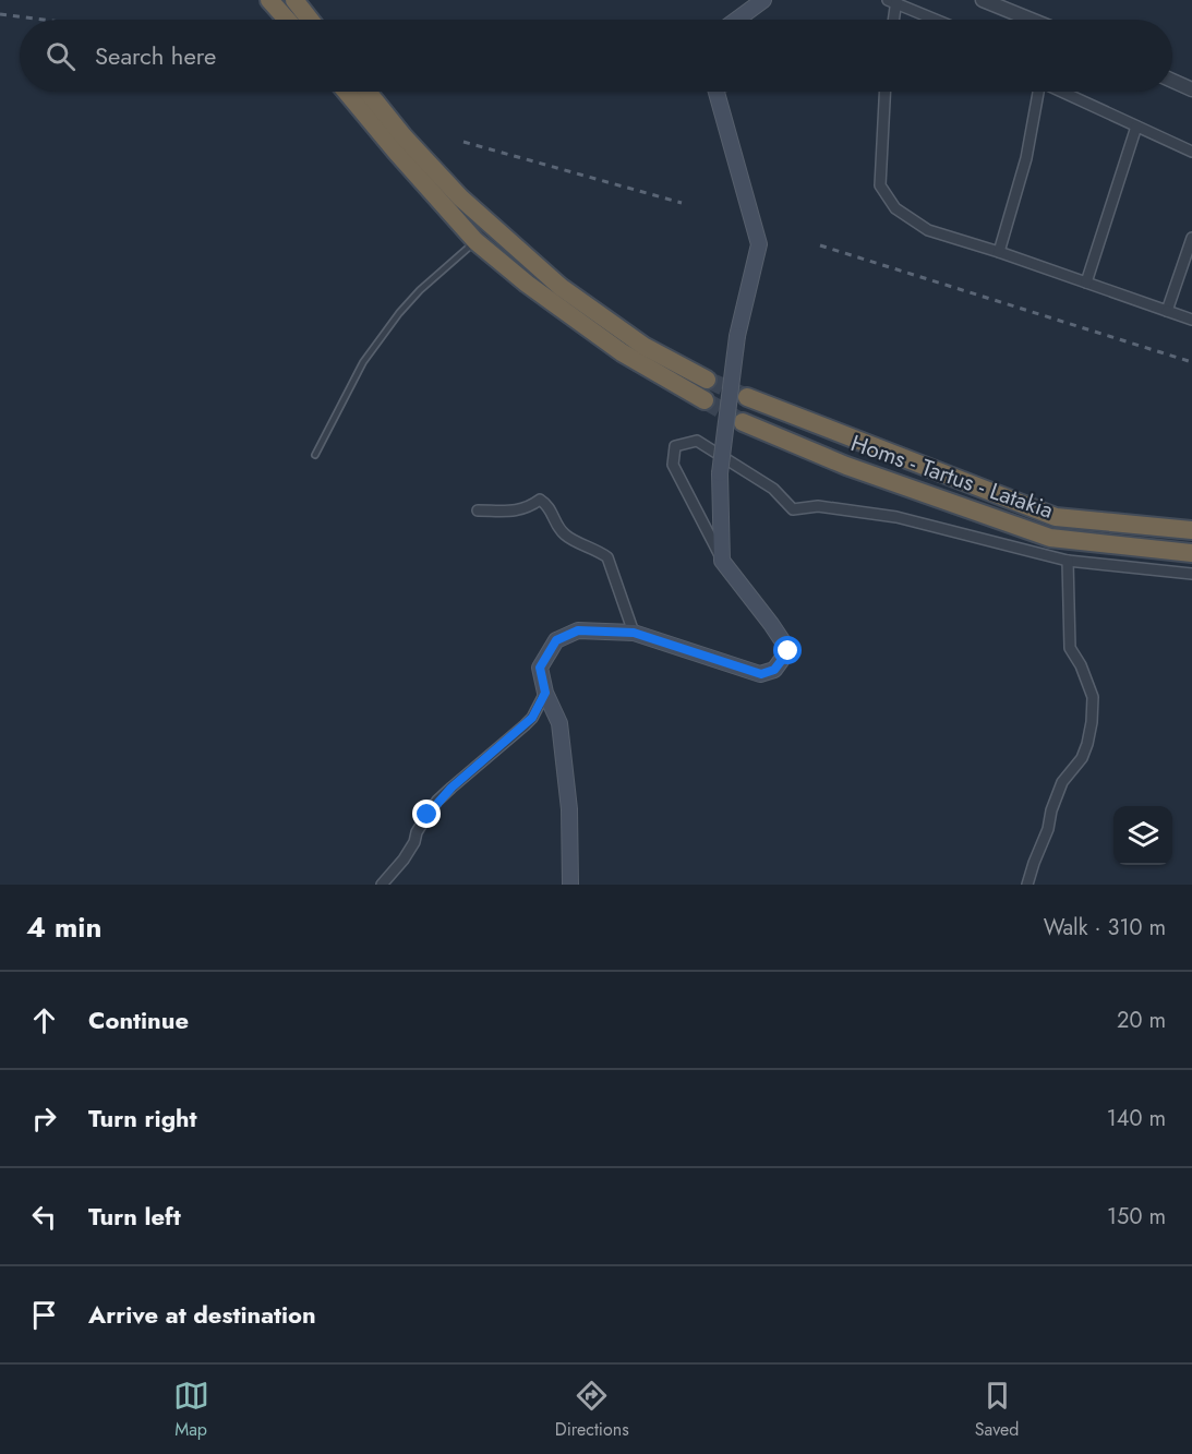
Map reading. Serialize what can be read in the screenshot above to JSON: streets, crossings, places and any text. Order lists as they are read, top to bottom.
{
  "streets": {
    "highway": ["Homs - Tartus - Latakia"]
  },
  "page": {
    "search": "Search here",
    "heading": ["4 min", "Walk · 310 m"],
    "list": [
      ["Continue", "20 m"],
      ["Turn right", "140 m"],
      ["Turn left", "150 m"],
      "Arrive at destination"
    ],
    "nav": ["Map", "Directions", "Saved"]
  }
}
